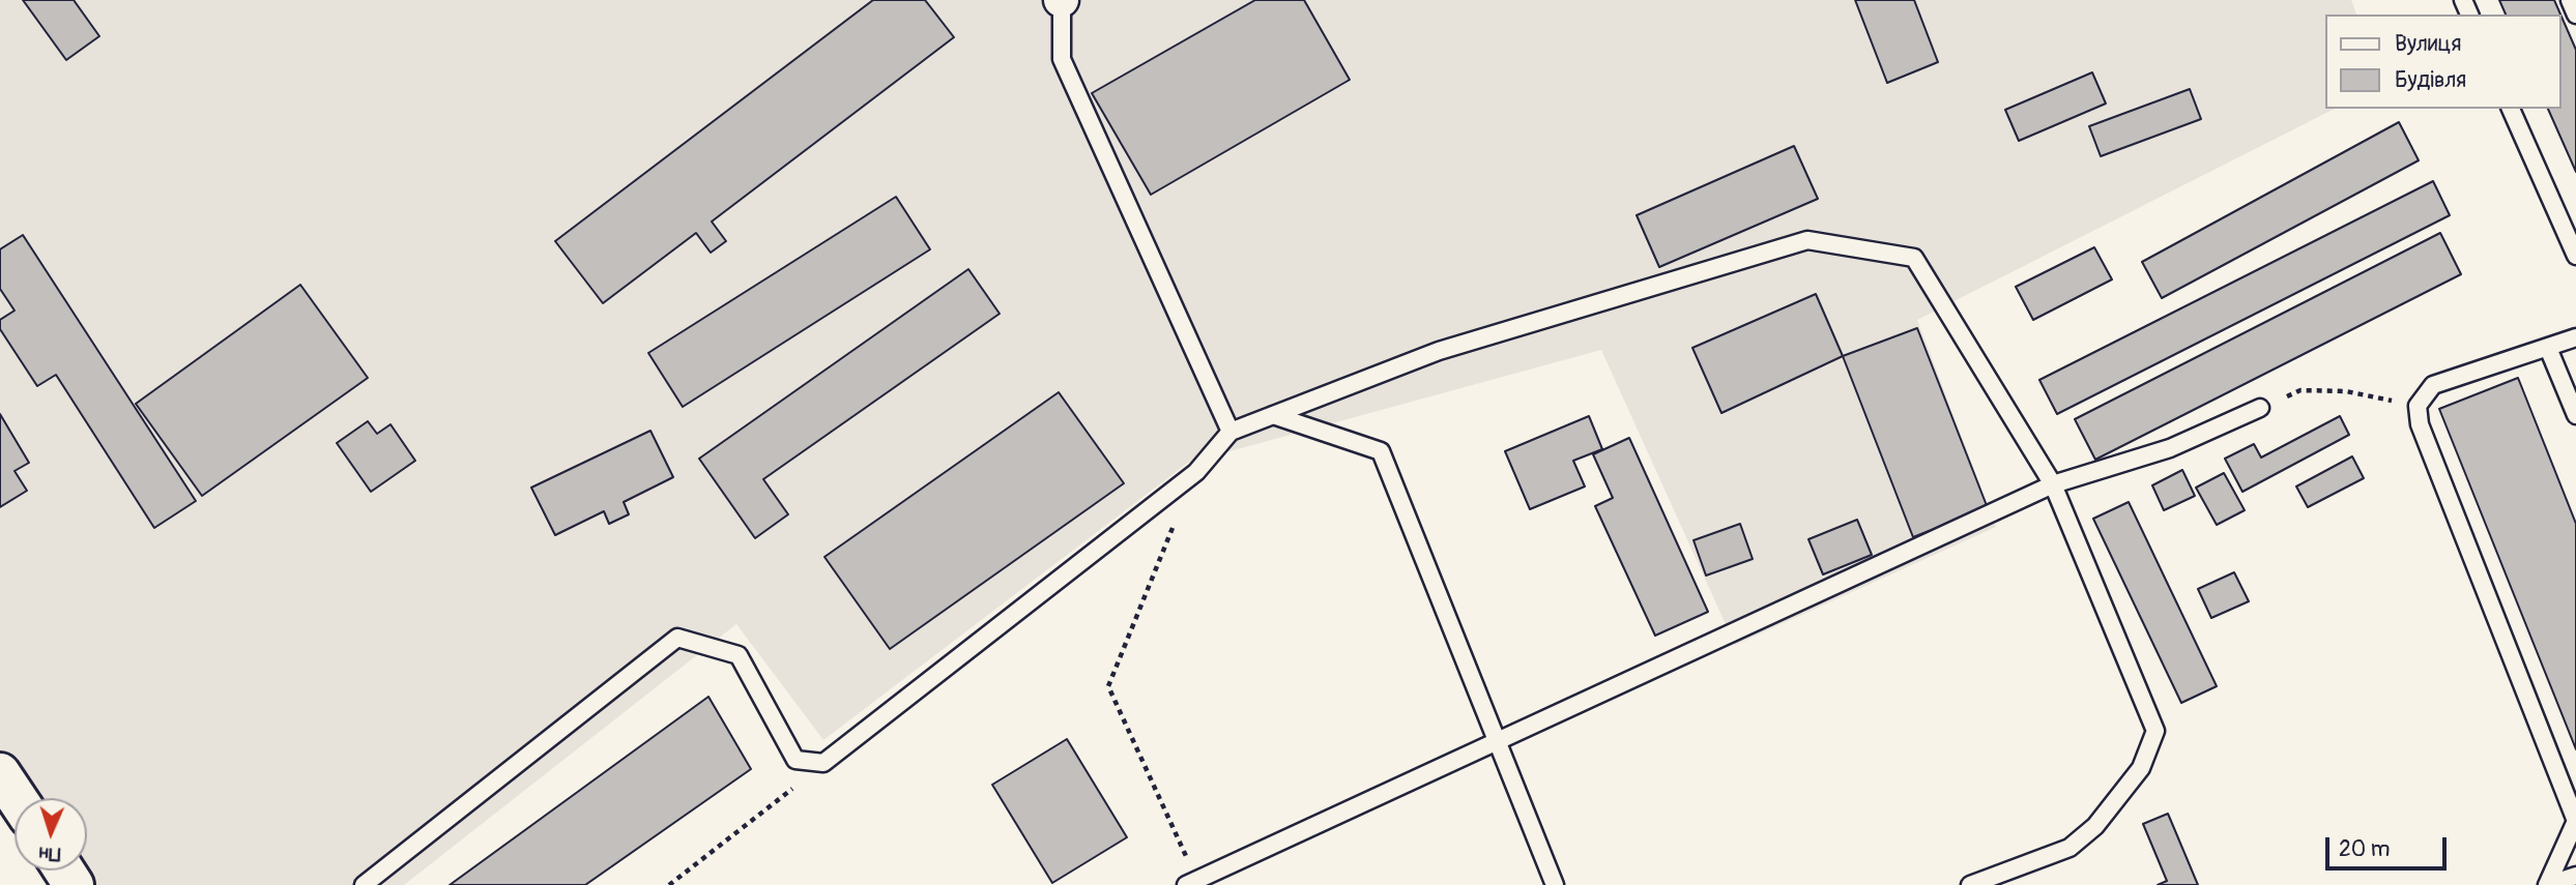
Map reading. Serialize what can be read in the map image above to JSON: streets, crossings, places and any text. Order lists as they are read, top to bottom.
{
  "legend": ["Вулиця", "Будівля"],
  "scale_bar": "20 m",
  "north": "bottom"
}
